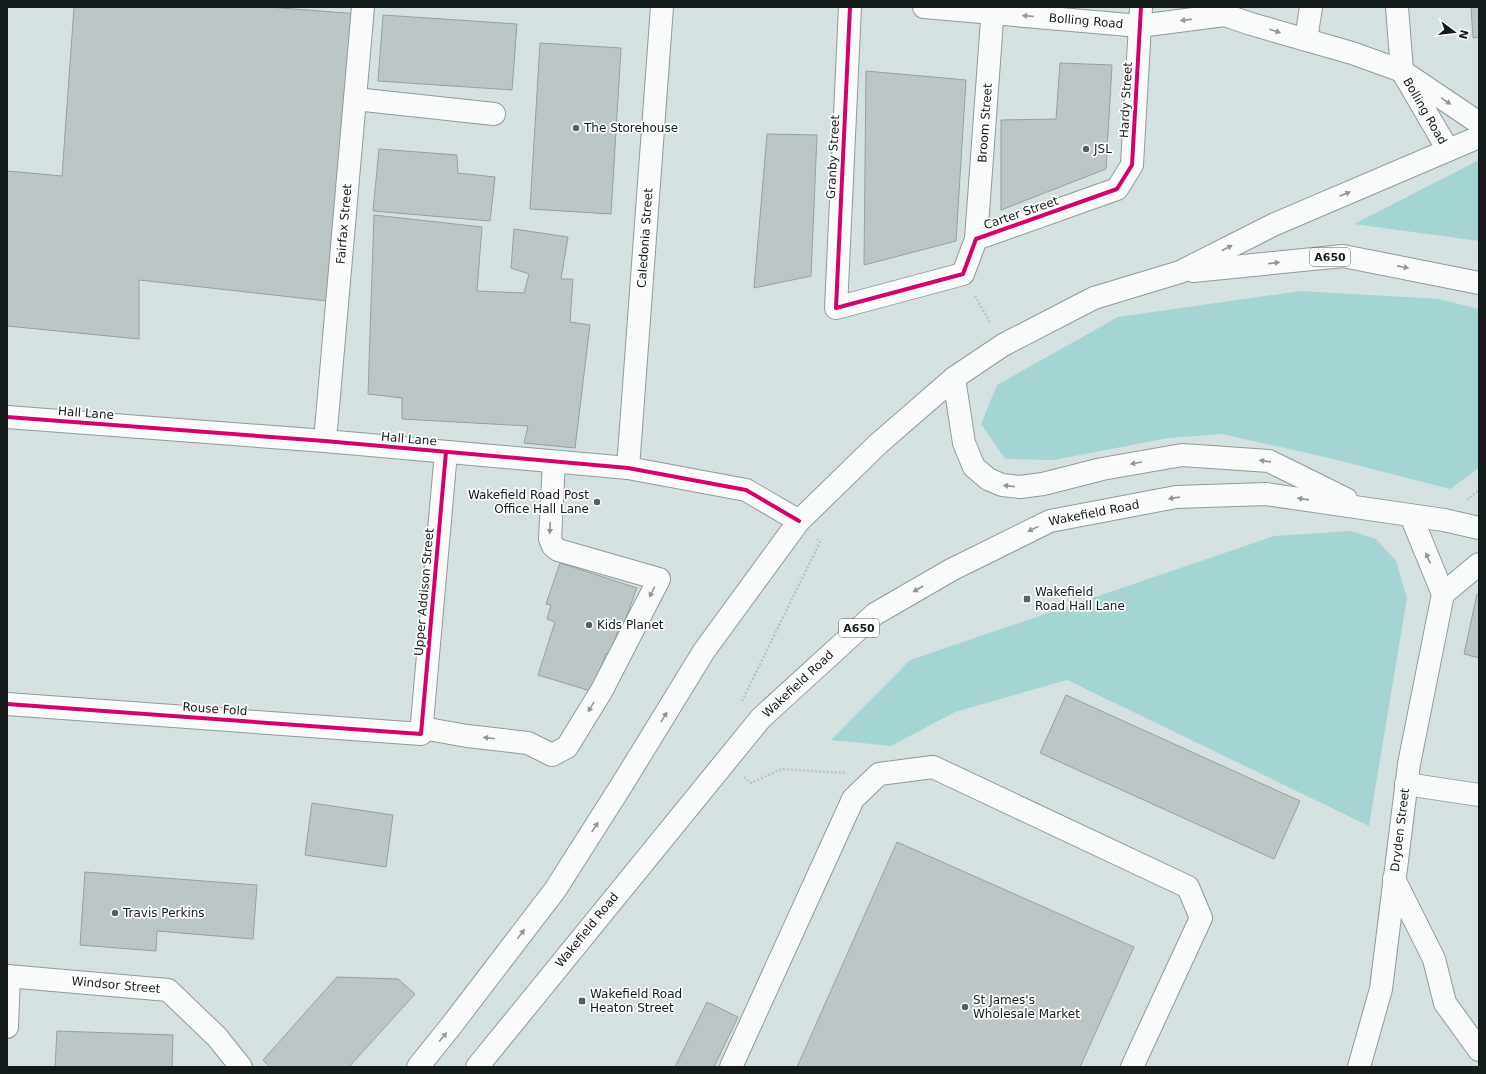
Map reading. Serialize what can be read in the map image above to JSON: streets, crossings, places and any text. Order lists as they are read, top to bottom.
{
  "streets": {
    "street": [
      "Bolling Road",
      "Hardy Street",
      "Broom Street",
      "Granby Street",
      "Carter Street",
      "Fairfax Street",
      "Caledonia Street",
      "A650",
      "Hall Lane",
      "Wakefield Road",
      "Upper Addison Street",
      "Rouse Fold",
      "Dryden Street",
      "Windsor Street"
    ]
  },
  "crossings": [
    ["Bolling Road", "Hardy Street"],
    ["Bolling Road", "Broom Street"],
    ["Hardy Street", "Carter Street"],
    ["Broom Street", "Carter Street"],
    ["Granby Street", "Carter Street"],
    ["Fairfax Street", "Hall Lane"],
    ["Caledonia Street", "Hall Lane"],
    ["A650", "Hall Lane"],
    ["A650", "Wakefield Road"],
    ["Hall Lane", "Upper Addison Street"],
    ["Hall Lane", "Rouse Fold"],
    ["Upper Addison Street", "Rouse Fold"]
  ],
  "places": {
    "other": [
      "The Storehouse",
      "JSL",
      "Wakefield Road Post Office Hall Lane",
      "Kids Planet",
      "Travis Perkins",
      "St James's Wholesale Market"
    ],
    "transit": ["Wakefield Road Hall Lane", "Wakefield Road Heaton Street"]
  },
  "north": "right"
}
